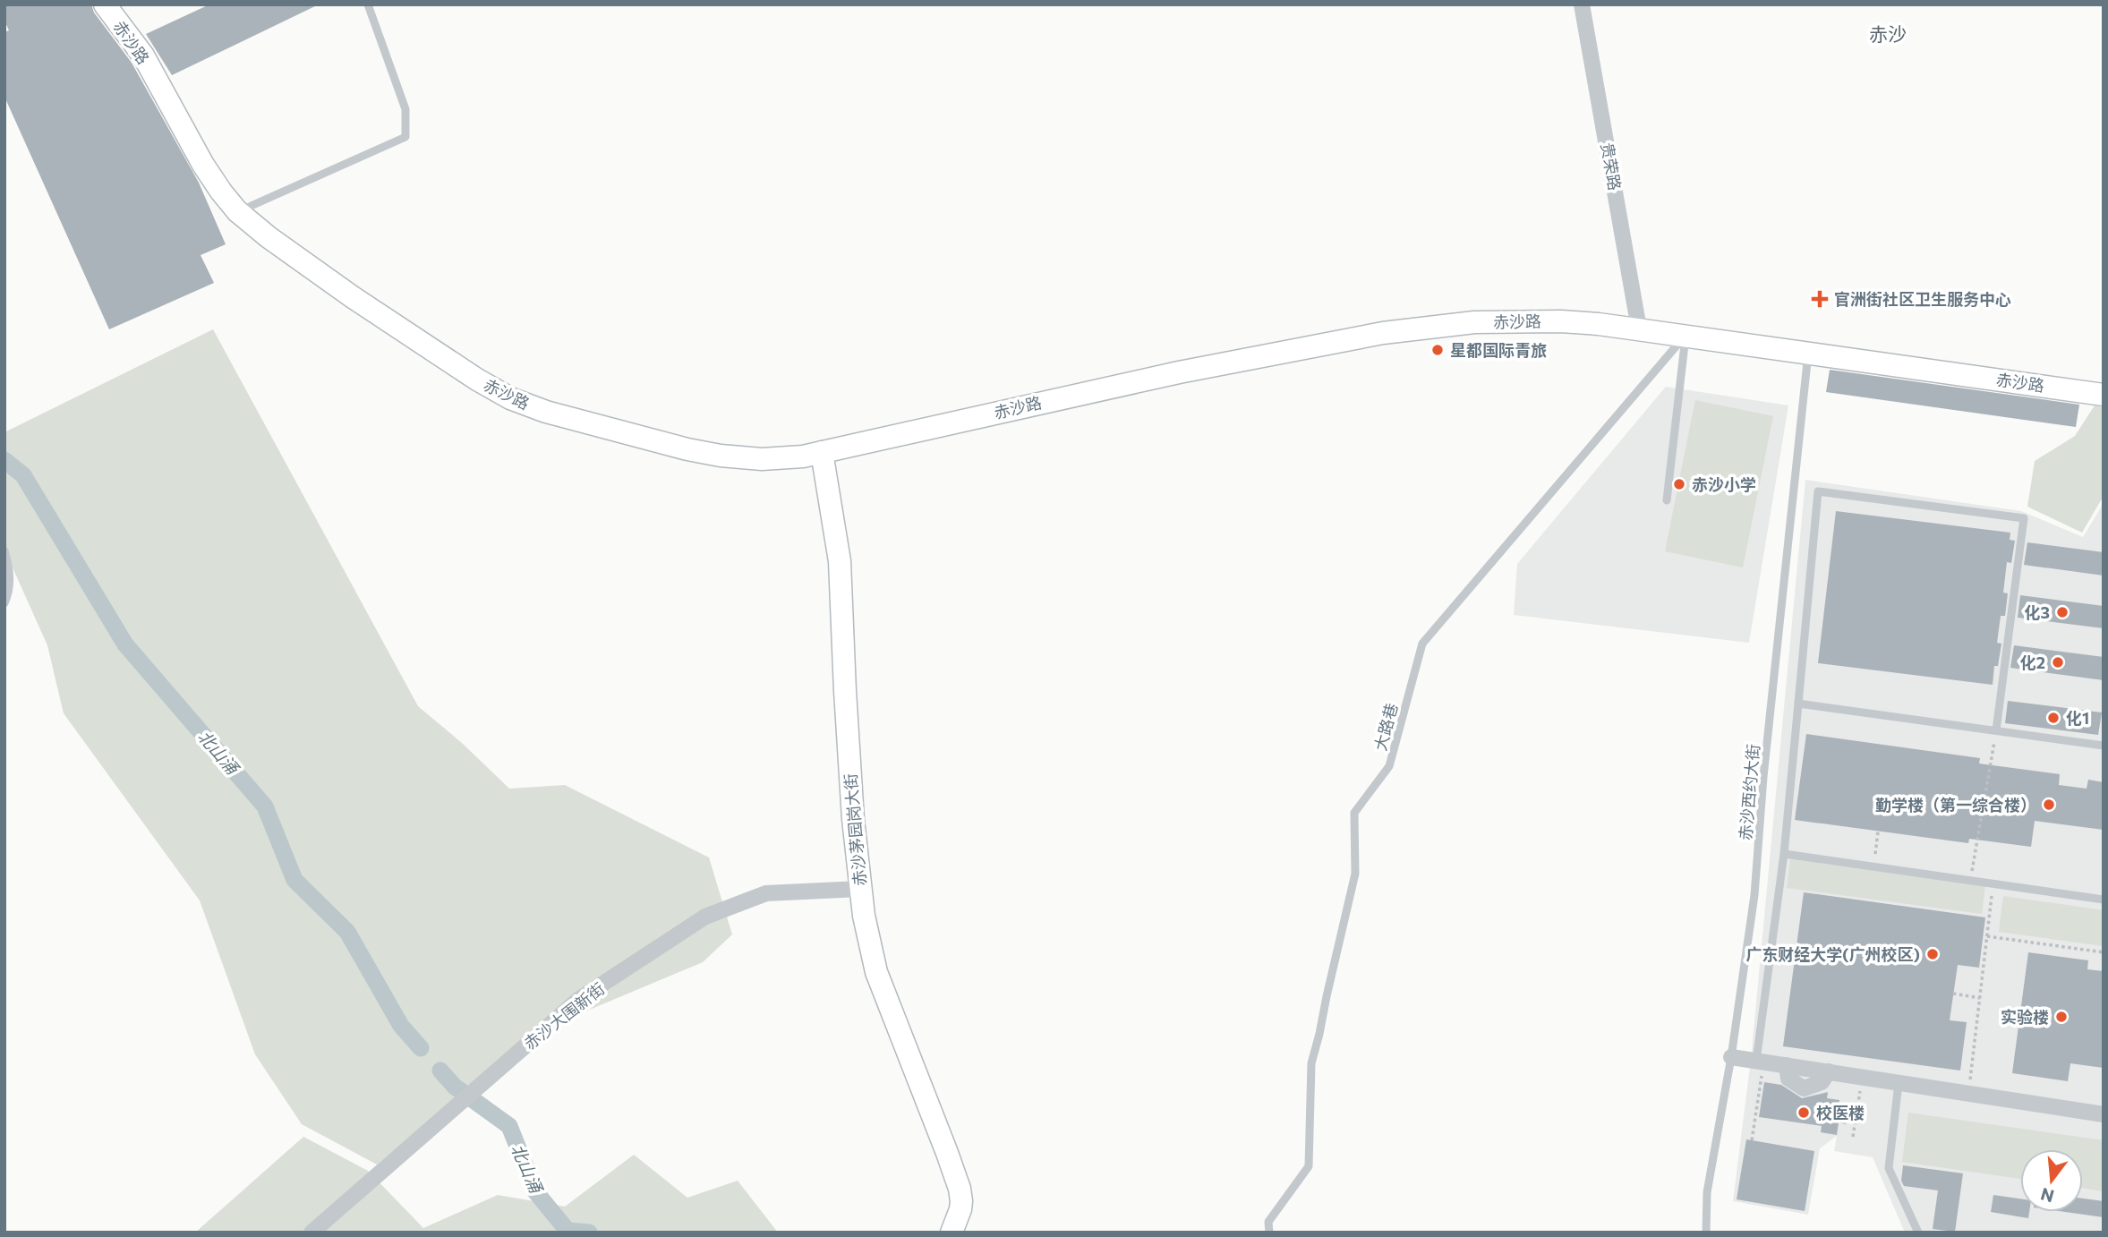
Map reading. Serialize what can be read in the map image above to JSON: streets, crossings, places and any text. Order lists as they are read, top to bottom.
{
  "streets": {
    "street": [
      "赤沙路",
      "贵荣路",
      "赤沙茅园岗大街",
      "赤沙大围新街"
    ],
    "lane": ["大路巷", "赤沙西约大街"]
  },
  "crossings": [
    ["赤沙路", "贵荣路"],
    ["赤沙路", "大路巷"],
    ["赤沙路", "赤沙西约大街"],
    ["赤沙路", "赤沙茅园岗大街"],
    ["赤沙茅园岗大街", "赤沙大围新街"]
  ],
  "districts": ["赤沙"],
  "water": ["北山涌"],
  "places": {
    "health": ["官洲街社区卫生服务中心"],
    "other": [
      "星都国际青旅",
      "赤沙小学",
      "化3",
      "化2",
      "化1",
      "勤学楼（第一综合楼）",
      "广东财经大学(广州校区)",
      "实验楼",
      "校医楼"
    ]
  },
  "north": "bottom"
}
